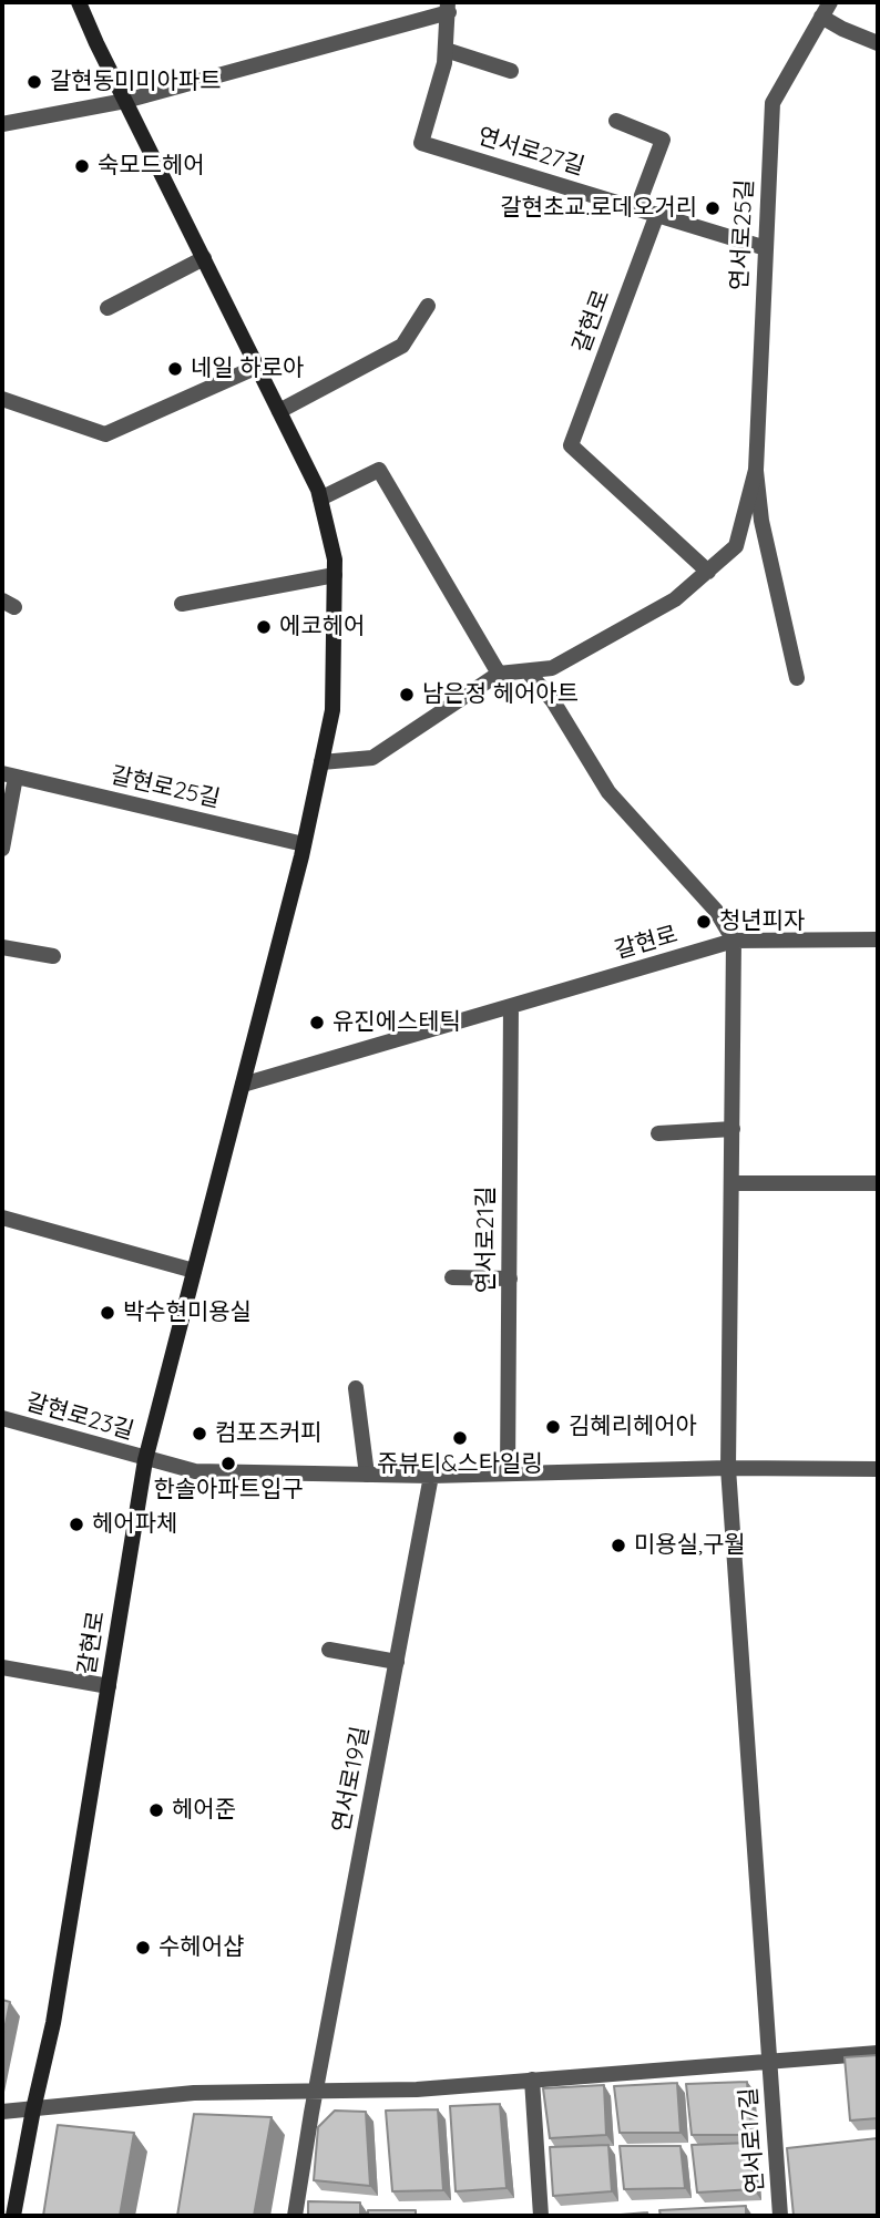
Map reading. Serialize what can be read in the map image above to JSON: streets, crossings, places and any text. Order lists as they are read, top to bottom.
{
  "streets": {
    "main road": ["갈현로"],
    "street": [
      "연서로27길",
      "연서로25길",
      "갈현로25길",
      "연서로21길",
      "갈현로23길",
      "연서로19길",
      "연서로17길"
    ]
  },
  "crossings": [
    ["연서로27길", "연서로25길"],
    ["연서로27길", "갈현로"],
    ["갈현로", "갈현로25길"],
    ["갈현로", "연서로21길"],
    ["갈현로", "갈현로23길"]
  ],
  "places": [
    "갈현동미미아파트",
    "숙모드헤어",
    "갈현초교.로데오거리",
    "네일 하로아",
    "에코헤어",
    "남은정 헤어아트",
    "청년피자",
    "유진에스테틱",
    "박수현미용실",
    "김혜리헤어아",
    "컴포즈커피",
    "쥬뷰티&스타일링",
    "한솔아파트입구",
    "헤어파체",
    "미용실,구월",
    "헤어준",
    "수헤어샵"
  ]
}
